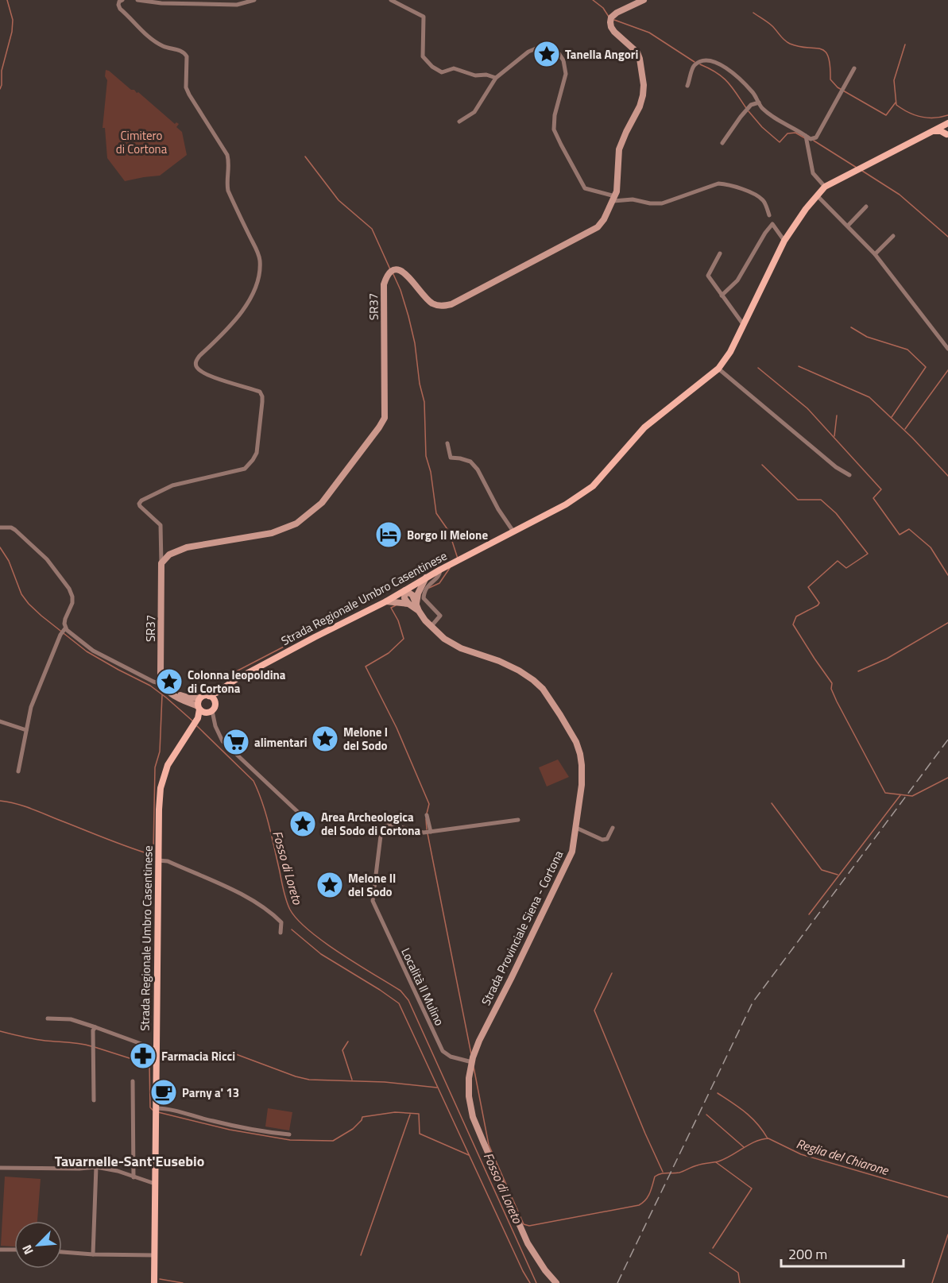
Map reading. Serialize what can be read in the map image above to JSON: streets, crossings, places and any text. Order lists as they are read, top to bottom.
{
  "streets": {
    "main road": ["Strada Regionale Umbro Casentinese"],
    "street": ["SR37", "Strada Provinciale Siena - Cortona", "Località Il Mulino"]
  },
  "crossings": [
    ["Strada Provinciale Siena - Cortona", "Località Il Mulino"]
  ],
  "districts": ["Tavarnelle-Sant'Eusebio"],
  "water": ["Fosso di Loreto", "Reglia del Chiarone"],
  "parks": ["Cimitero di Cortona"],
  "places": {
    "place": [
      "Tanella Angori",
      "Colonna leopoldina di Cortona",
      "Melone I del Sodo",
      "Area Archeologica del Sodo di Cortona",
      "Melone II del Sodo"
    ],
    "hotel": ["Borgo Il Melone"],
    "supermarket": ["alimentari"],
    "pharmacy": ["Farmacia Ricci"],
    "cafe": ["Parny a' 13"]
  },
  "scale_bar": "200 m",
  "north": "bottom left"
}
